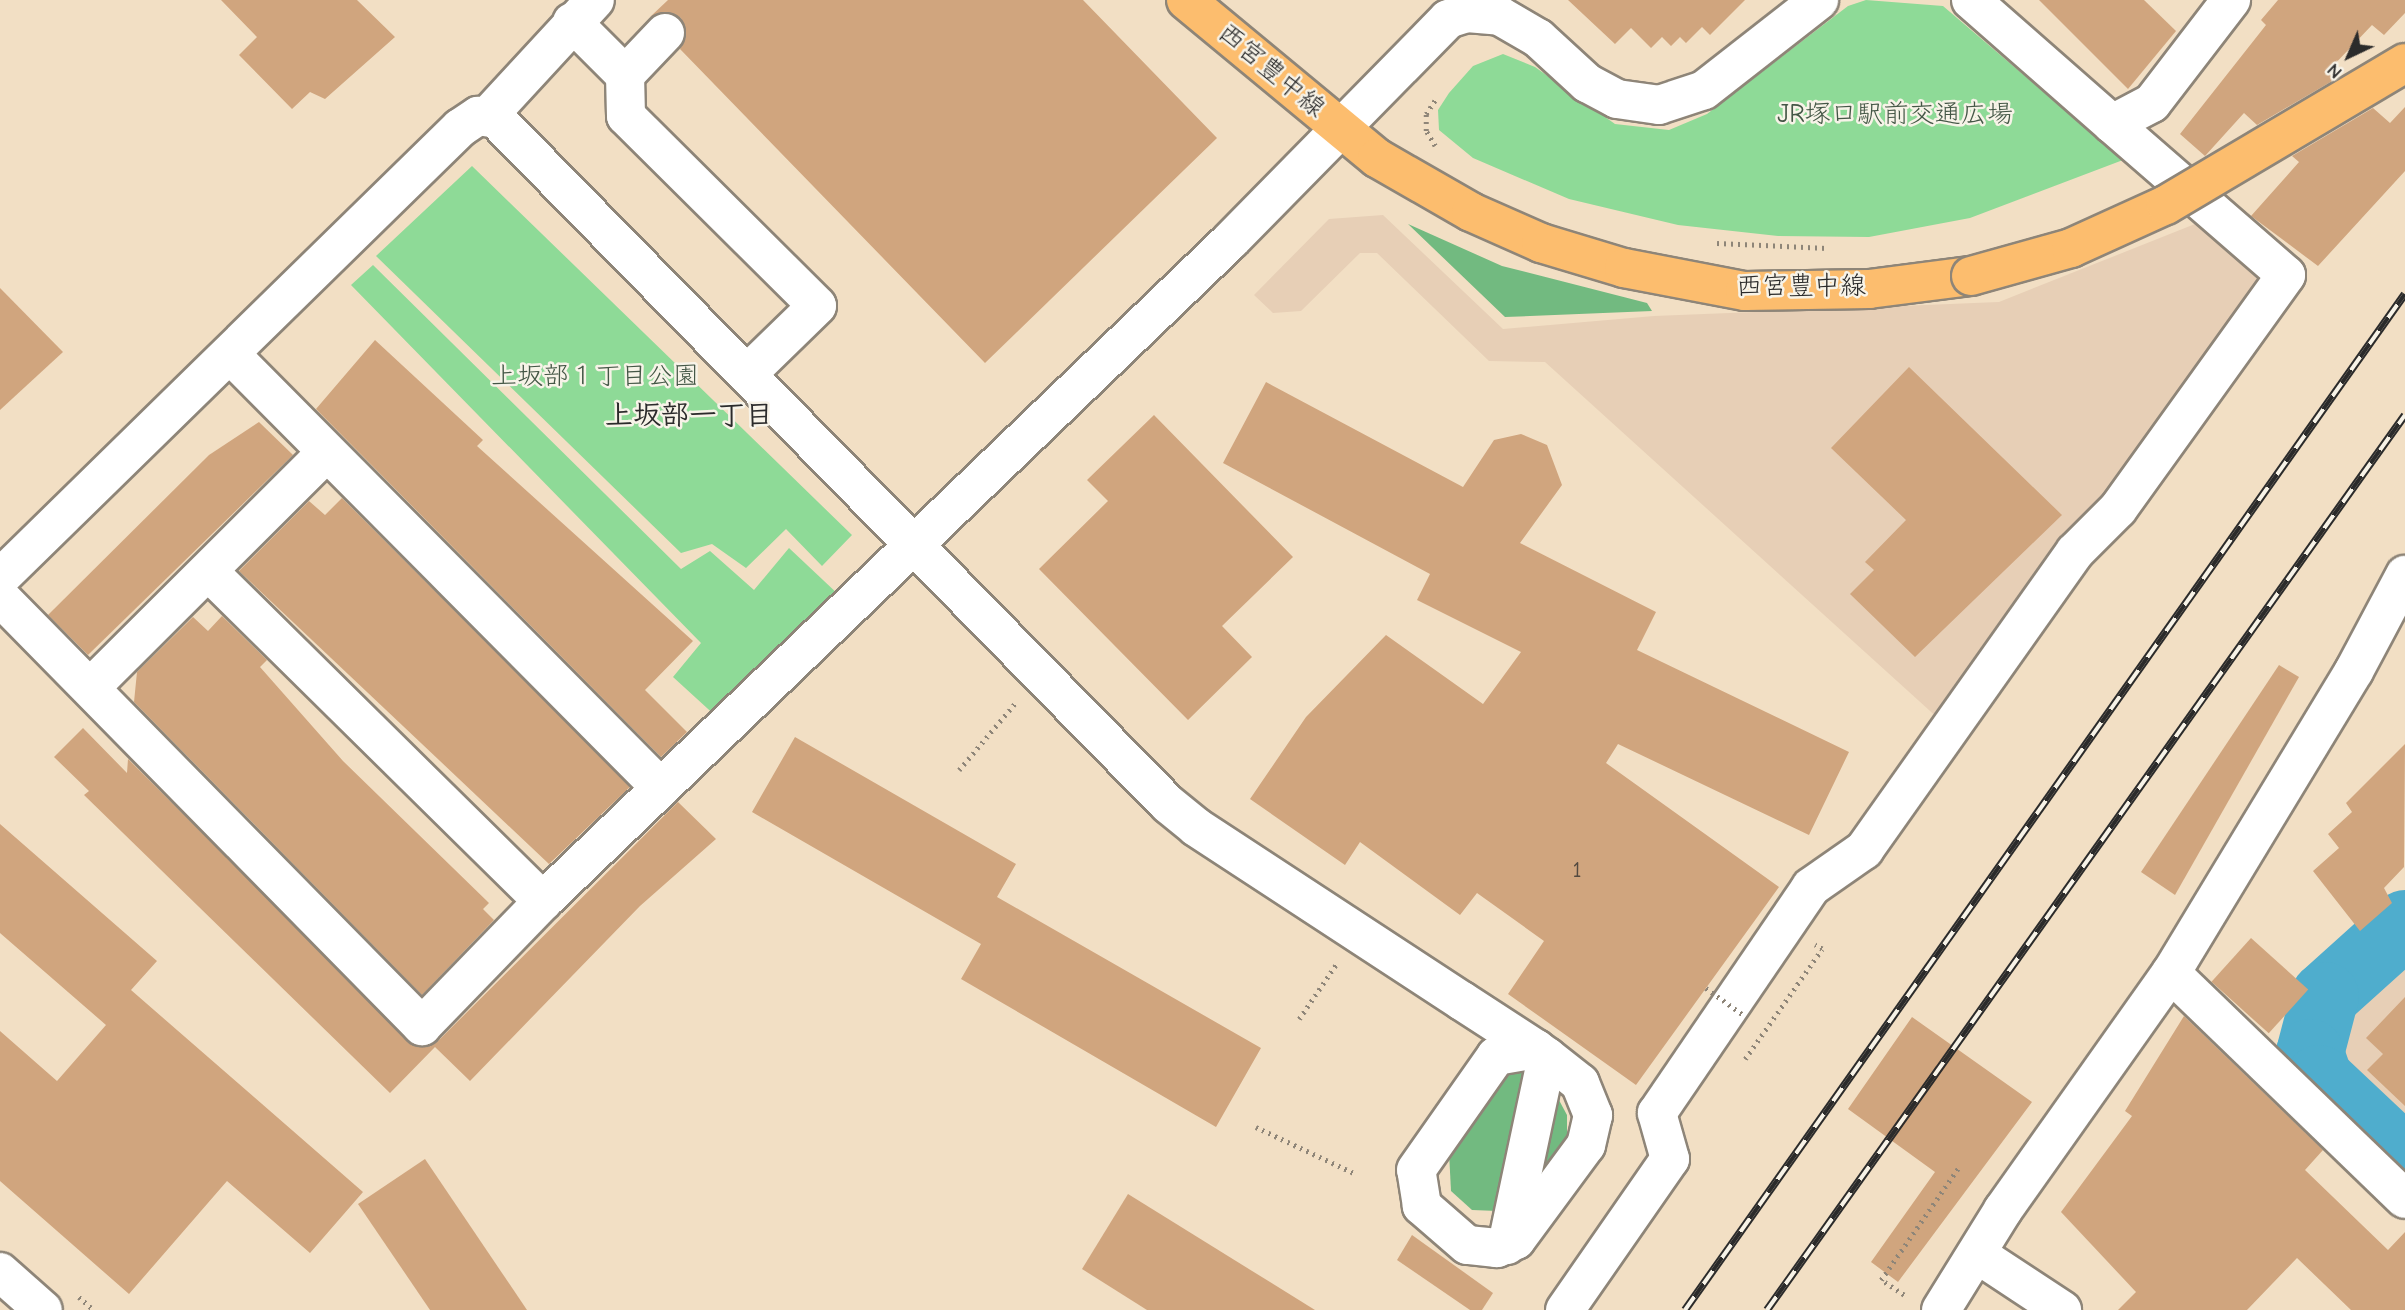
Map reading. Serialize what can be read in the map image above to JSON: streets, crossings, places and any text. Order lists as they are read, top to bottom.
{
  "streets": {
    "main road": ["西宮豊中線"]
  },
  "districts": ["上坂部一丁目"],
  "parks": ["JR塚口駅前交通広場", "上坂部１丁目公園"],
  "house_numbers": ["1"],
  "north": "bottom left"
}
